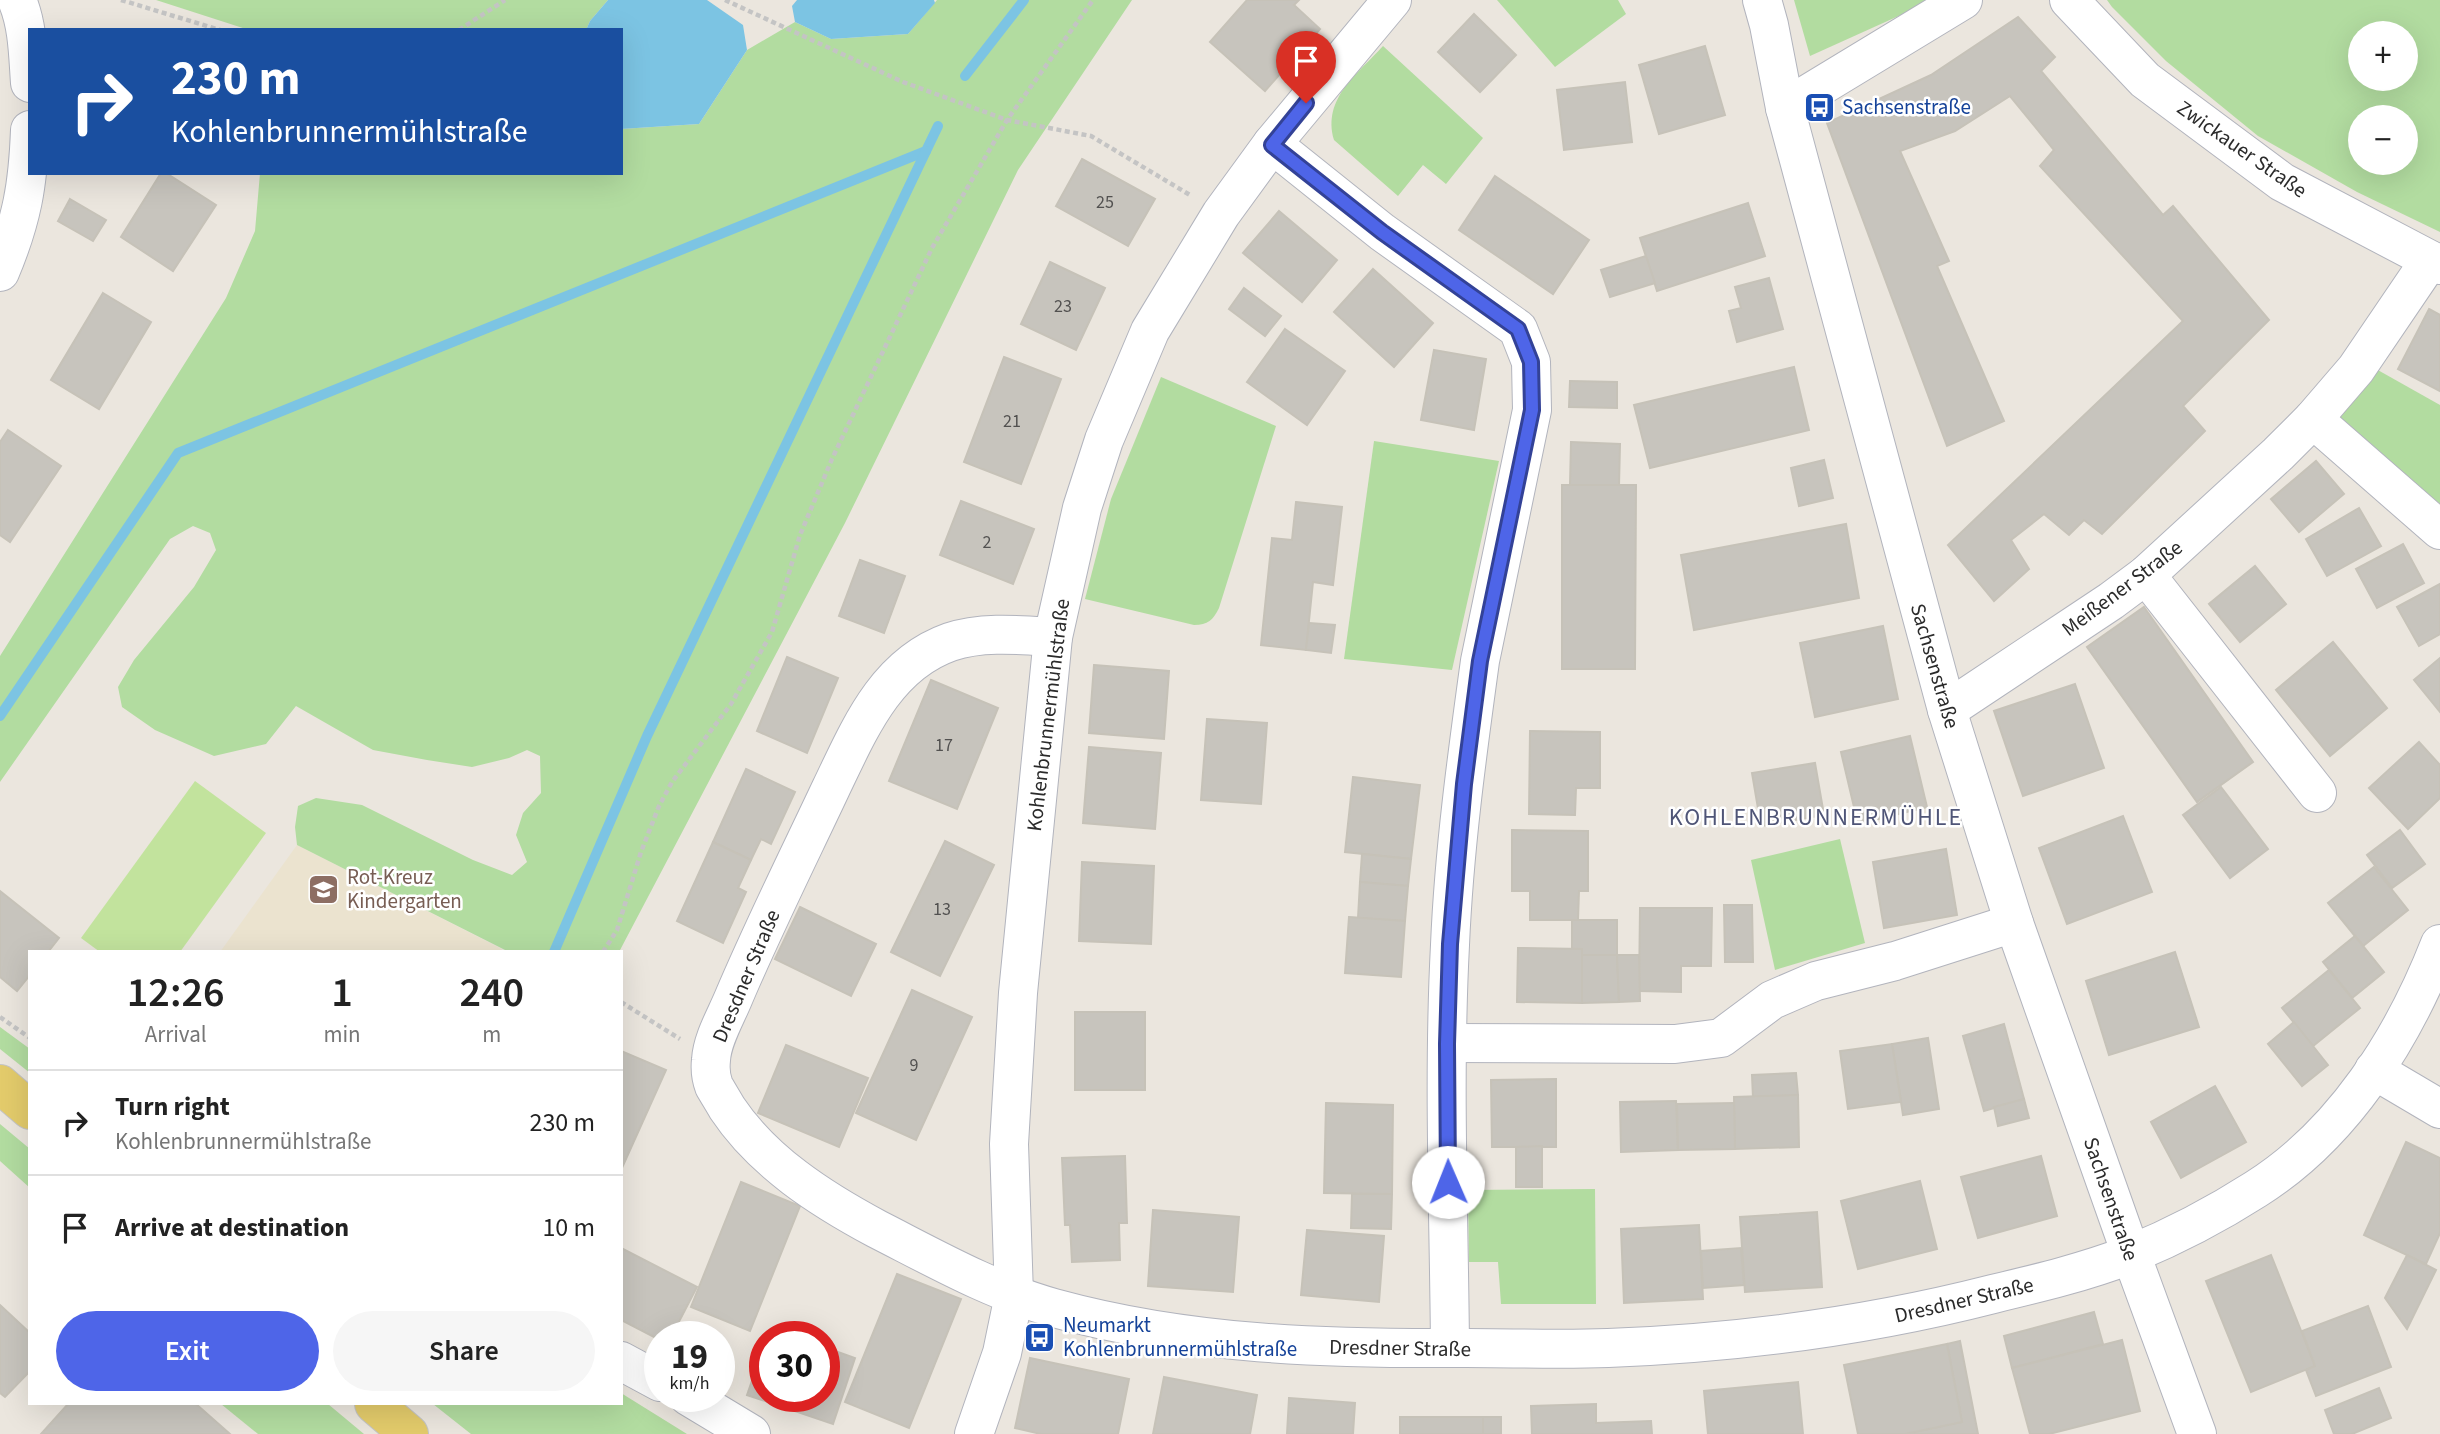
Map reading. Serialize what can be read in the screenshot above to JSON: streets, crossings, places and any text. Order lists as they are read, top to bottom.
{
  "streets": {
    "street": [
      "Zwickauer Straße",
      "Meißener Straße",
      "Sachsenstraße",
      "Kohlenbrunnermühlstraße",
      "Dresdner Straße"
    ]
  },
  "crossings": [
    ["Zwickauer Straße", "Meißener Straße"],
    ["Meißener Straße", "Sachsenstraße"],
    ["Sachsenstraße", "Dresdner Straße"],
    ["Kohlenbrunnermühlstraße", "Dresdner Straße"]
  ],
  "districts": ["KOHLENBRUNNERMÜHLE"],
  "places": {
    "bus stop": ["Sachsenstraße", "Neumarkt Kohlenbrunnermühlstraße"],
    "school or university": ["Rot-Kreuz Kindergarten"]
  },
  "house_numbers": [
    "25",
    "23",
    "21",
    "2",
    "17",
    "13",
    "9"
  ],
  "page": {
    "map_buttons": ["+", "−"],
    "turn": ["230 m", "Kohlenbrunnermühlstraße"],
    "eta": [
      "12:26",
      "Arrival",
      "1",
      "min",
      "240",
      "m"
    ],
    "list": [
      {
        "name": "Turn right",
        "note": "Kohlenbrunnermühlstraße",
        "value": "230 m"
      },
      {
        "name": "Arrive at destination",
        "value": "10 m"
      }
    ],
    "buttons": ["Exit", "Share"],
    "speed": "19 km/h",
    "limit": "30"
  }
}
